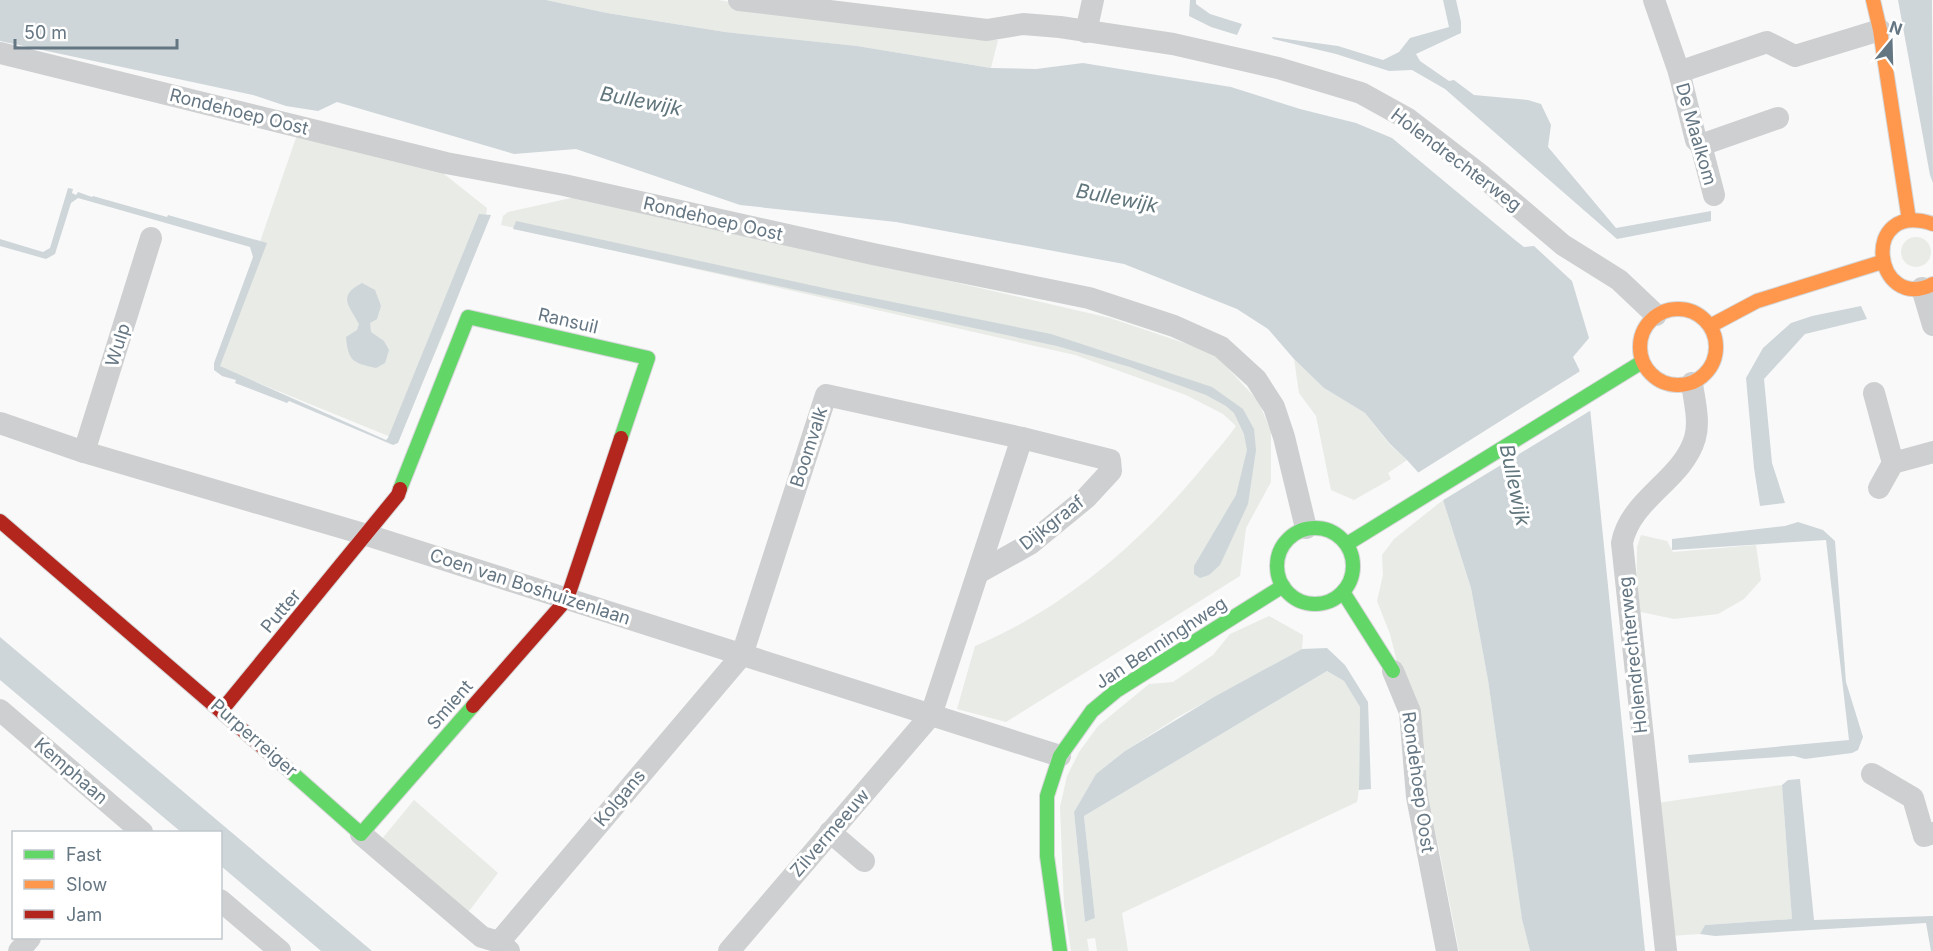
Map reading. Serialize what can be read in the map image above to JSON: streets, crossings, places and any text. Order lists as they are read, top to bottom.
{
  "streets": {
    "street": [
      "Rondehoep Oost",
      "De Maalkom",
      "Holendrechterweg",
      "Ransuil",
      "Wulp",
      "Boomvalk",
      "Dijkgraaf",
      "Coen van Boshuizenlaan",
      "Putter",
      "Jan Benninghweg",
      "Smient",
      "Purperreiger",
      "Kemphaan",
      "Kolgans",
      "Zilvermeeuw"
    ]
  },
  "crossings": [
    ["Rondehoep Oost", "Jan Benninghweg"],
    ["Ransuil", "Coen van Boshuizenlaan"],
    ["Ransuil", "Putter"],
    ["Ransuil", "Smient"],
    ["Wulp", "Coen van Boshuizenlaan"],
    ["Boomvalk", "Dijkgraaf"],
    ["Boomvalk", "Coen van Boshuizenlaan"],
    ["Boomvalk", "Kolgans"],
    ["Coen van Boshuizenlaan", "Putter"],
    ["Coen van Boshuizenlaan", "Jan Benninghweg"],
    ["Coen van Boshuizenlaan", "Smient"],
    ["Coen van Boshuizenlaan", "Kolgans"],
    ["Coen van Boshuizenlaan", "Zilvermeeuw"],
    ["Putter", "Purperreiger"],
    ["Smient", "Purperreiger"],
    ["Purperreiger", "Kolgans"]
  ],
  "water": ["Bullewijk"],
  "legend": ["Fast", "Slow", "Jam"],
  "scale_bar": "50 m",
  "north": "top"
}
